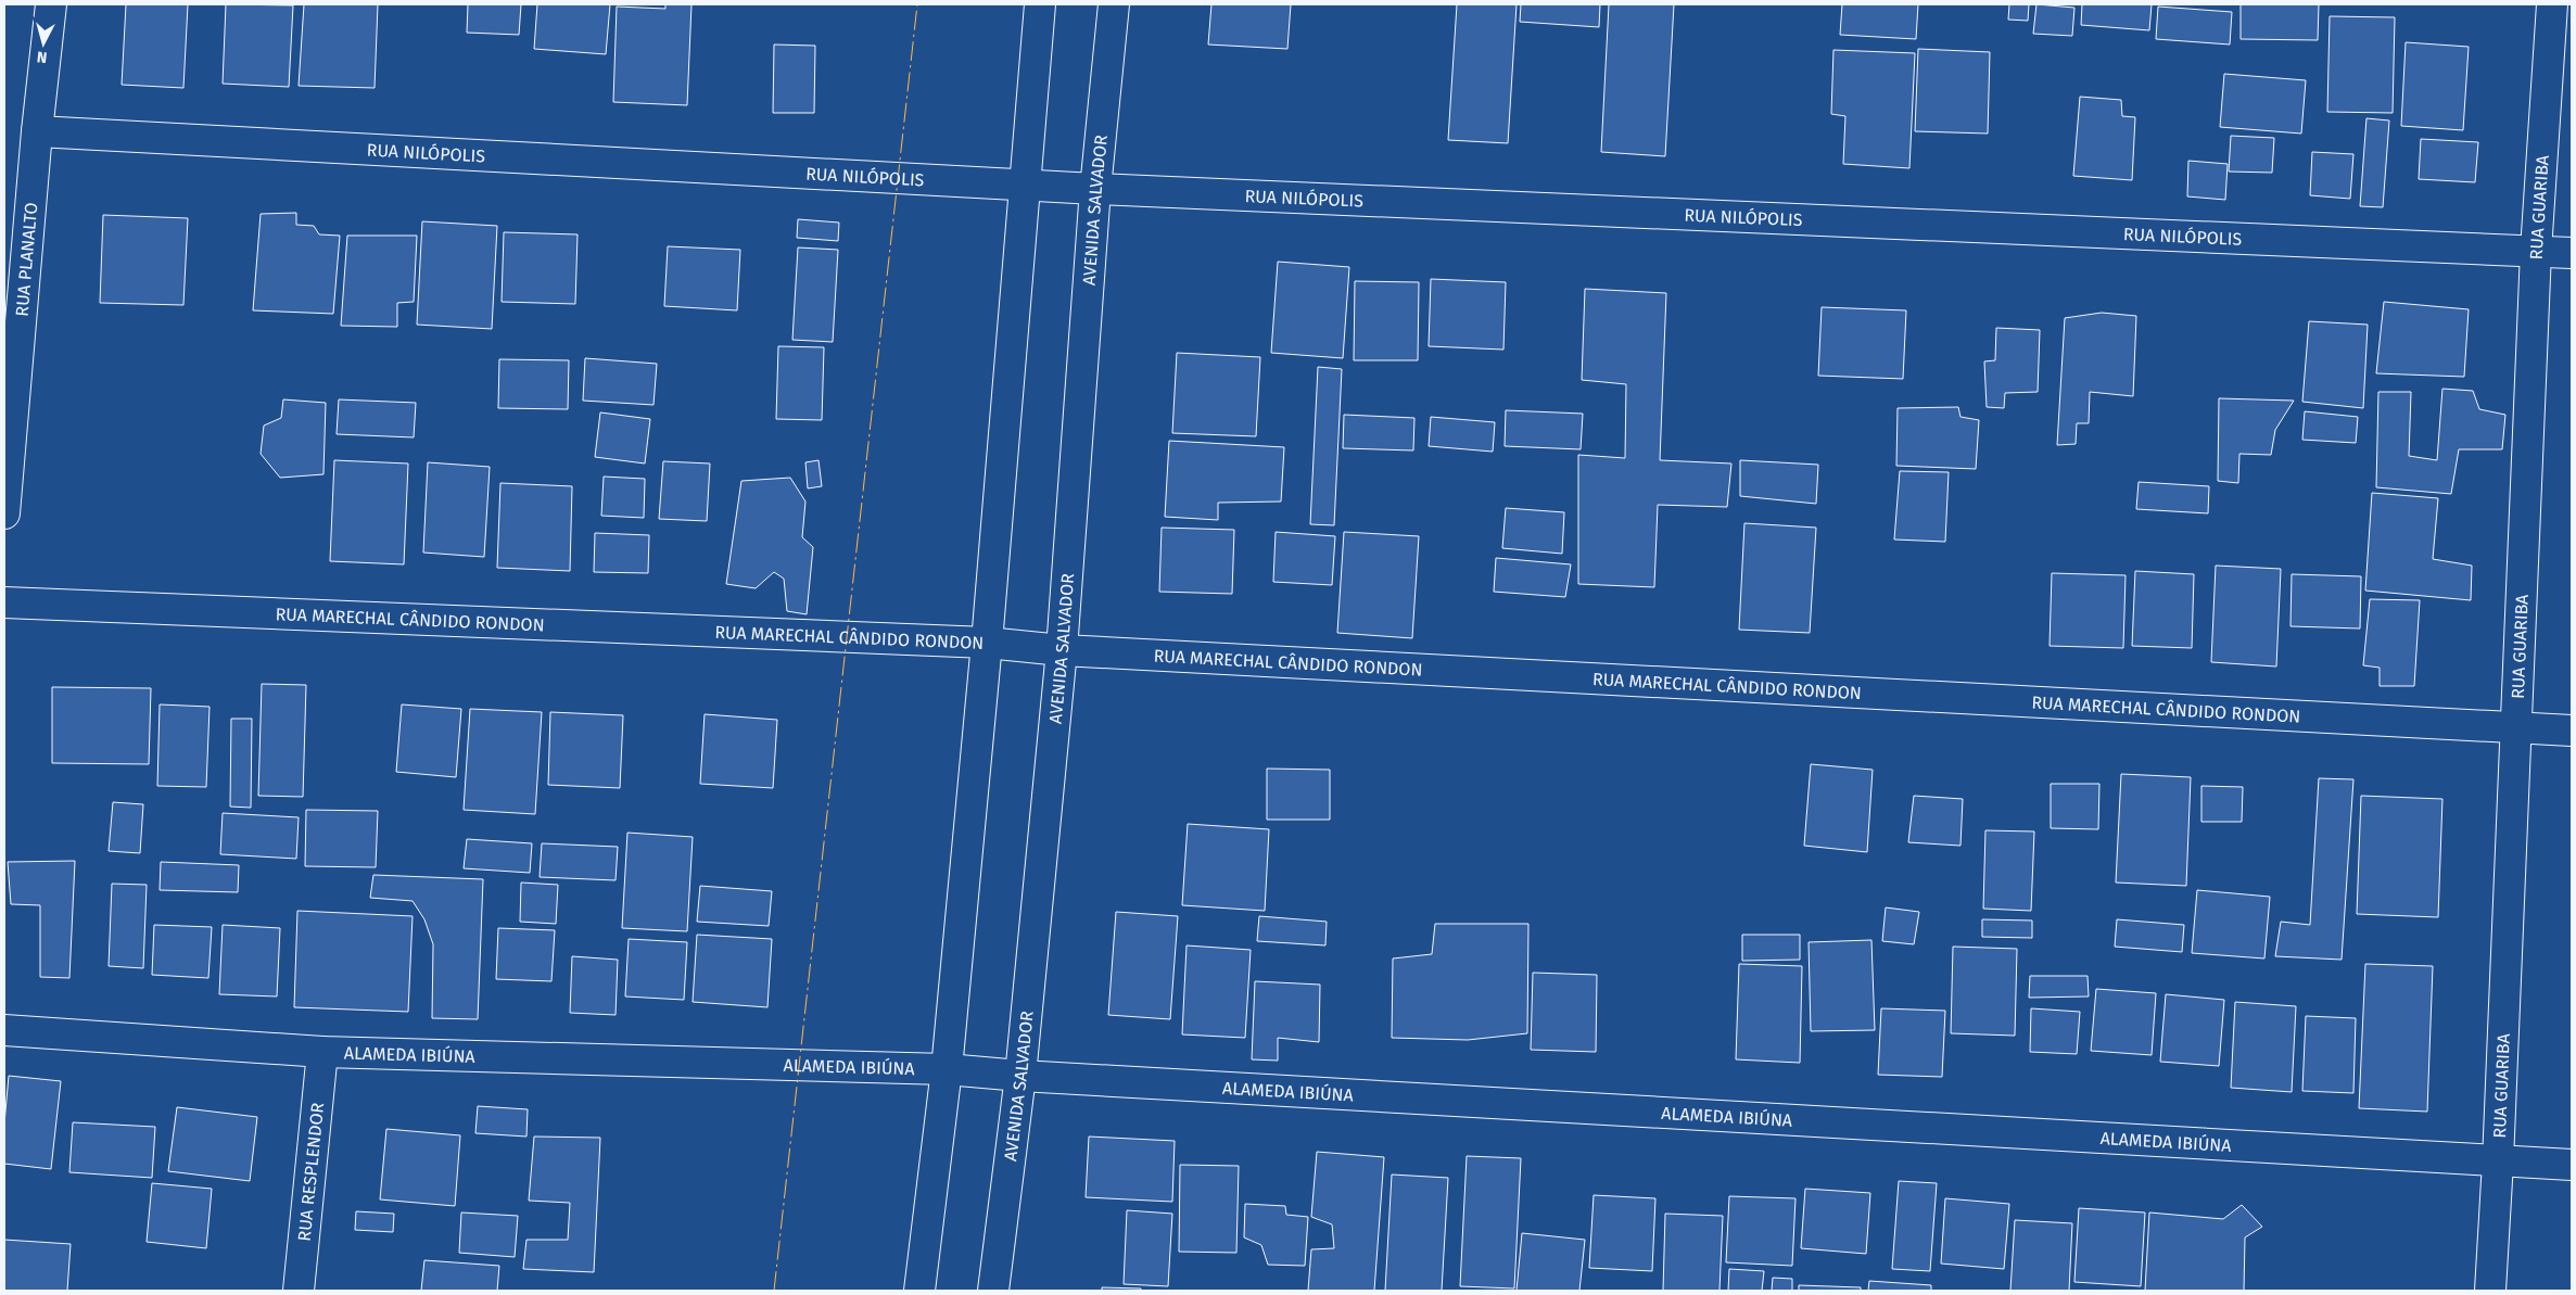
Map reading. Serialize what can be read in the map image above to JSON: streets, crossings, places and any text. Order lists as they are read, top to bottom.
{
  "streets": {
    "street": [
      "RUA NILÓPOLIS",
      "RUA GUARIBA",
      "AVENIDA SALVADOR",
      "RUA PLANALTO",
      "RUA MARECHAL CÂNDIDO RONDON",
      "ALAMEDA IBIÚNA",
      "RUA RESPLENDOR"
    ]
  },
  "crossings": [
    ["RUA NILÓPOLIS", "RUA GUARIBA"],
    ["RUA NILÓPOLIS", "AVENIDA SALVADOR"],
    ["RUA NILÓPOLIS", "RUA PLANALTO"],
    ["RUA GUARIBA", "RUA MARECHAL CÂNDIDO RONDON"],
    ["RUA GUARIBA", "ALAMEDA IBIÚNA"],
    ["AVENIDA SALVADOR", "RUA MARECHAL CÂNDIDO RONDON"],
    ["AVENIDA SALVADOR", "ALAMEDA IBIÚNA"],
    ["ALAMEDA IBIÚNA", "RUA RESPLENDOR"]
  ],
  "north": "bottom"
}
